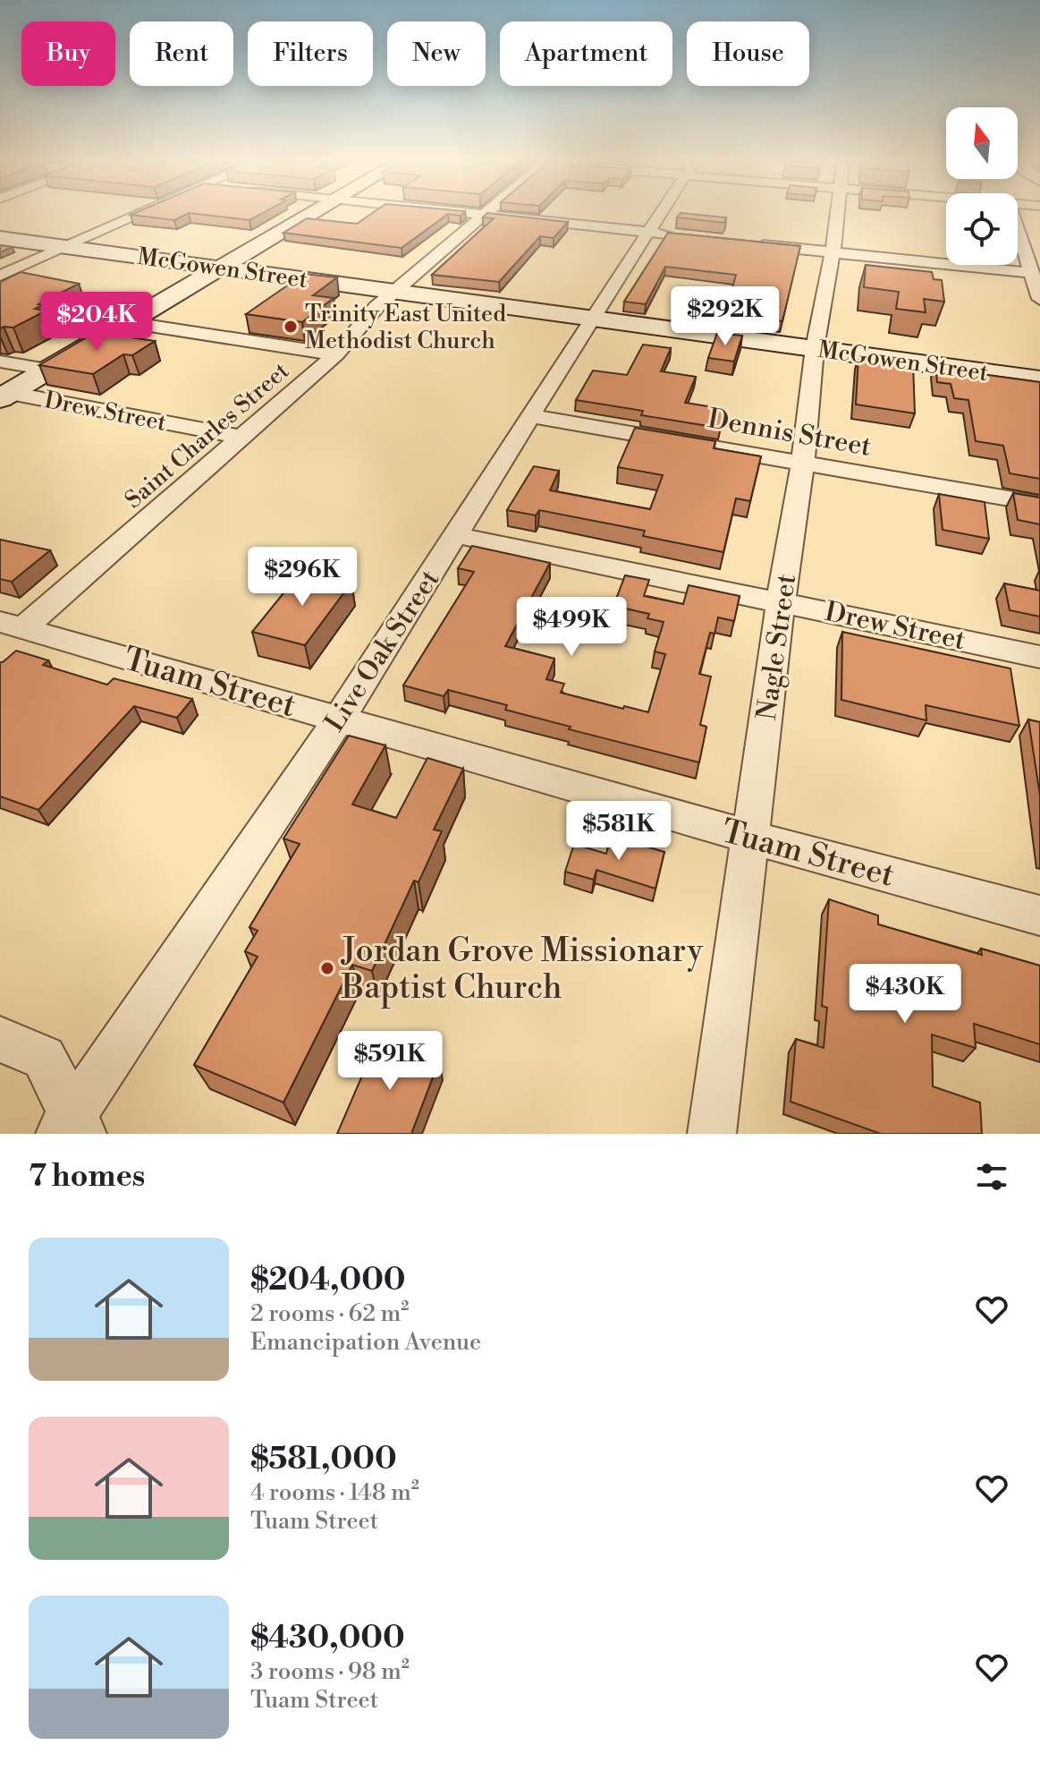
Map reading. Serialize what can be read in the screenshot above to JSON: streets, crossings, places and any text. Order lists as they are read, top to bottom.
{
  "streets": {
    "street": [
      "McGowen Street",
      "Drew Street",
      "Dennis Street",
      "Saint Charles Street",
      "Nagle Street",
      "Live Oak Street",
      "Tuam Street"
    ]
  },
  "crossings": [
    ["McGowen Street", "Saint Charles Street"],
    ["McGowen Street", "Nagle Street"],
    ["McGowen Street", "Live Oak Street"],
    ["Drew Street", "Saint Charles Street"],
    ["Drew Street", "Nagle Street"],
    ["Drew Street", "Live Oak Street"],
    ["Dennis Street", "Nagle Street"],
    ["Dennis Street", "Live Oak Street"],
    ["Saint Charles Street", "Tuam Street"],
    ["Nagle Street", "Tuam Street"],
    ["Live Oak Street", "Tuam Street"]
  ],
  "places": ["Trinity East United Methodist Church", "Jordan Grove Missionary Baptist Church"],
  "north": "top",
  "page": {
    "chip": [
      "Buy",
      "Rent",
      "Filters",
      "New",
      "Apartment",
      "House"
    ],
    "price": [
      "$292K",
      "$204K",
      "$296K",
      "$499K",
      "$581K",
      "$430K",
      "$591K"
    ],
    "heading": "7 homes",
    "list": [
      {
        "name": "$204,000",
        "note": "2 rooms · 62 m² · Emancipation Avenue"
      },
      {
        "name": "$581,000",
        "note": "4 rooms · 148 m² · Tuam Street"
      },
      {
        "name": "$430,000",
        "note": "3 rooms · 98 m² · Tuam Street"
      }
    ]
  }
}
